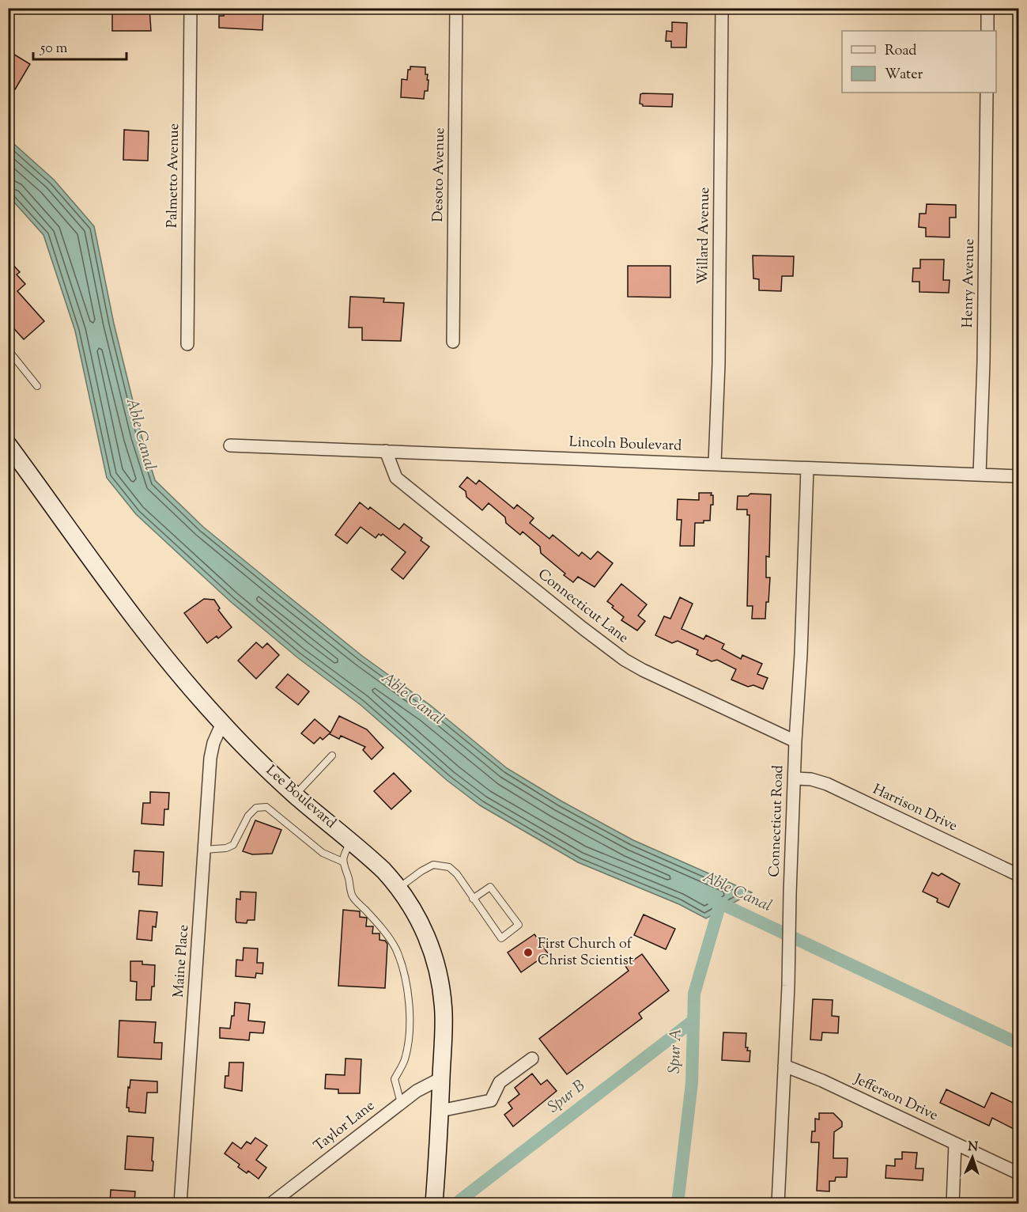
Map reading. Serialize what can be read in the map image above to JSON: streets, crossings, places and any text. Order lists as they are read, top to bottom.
{
  "streets": {
    "main road": ["Lee Boulevard"],
    "street": [
      "Desoto Avenue",
      "Palmetto Avenue",
      "Willard Avenue",
      "Henry Avenue",
      "Lincoln Boulevard",
      "Connecticut Lane",
      "Harrison Drive",
      "Connecticut Road",
      "Maine Place",
      "Jefferson Drive",
      "Taylor Lane"
    ]
  },
  "crossings": [
    ["Willard Avenue", "Lincoln Boulevard"],
    ["Henry Avenue", "Lincoln Boulevard"],
    ["Lincoln Boulevard", "Connecticut Lane"],
    ["Lincoln Boulevard", "Connecticut Road"],
    ["Connecticut Lane", "Connecticut Road"],
    ["Lee Boulevard", "Maine Place"],
    ["Lee Boulevard", "Taylor Lane"],
    ["Harrison Drive", "Connecticut Road"],
    ["Connecticut Road", "Jefferson Drive"]
  ],
  "water": ["Able Canal", "Spur A", "Spur B"],
  "places": ["First Church of Christ Scientist"],
  "legend": ["Road", "Water"],
  "scale_bar": "50 m",
  "north": "top"
}
